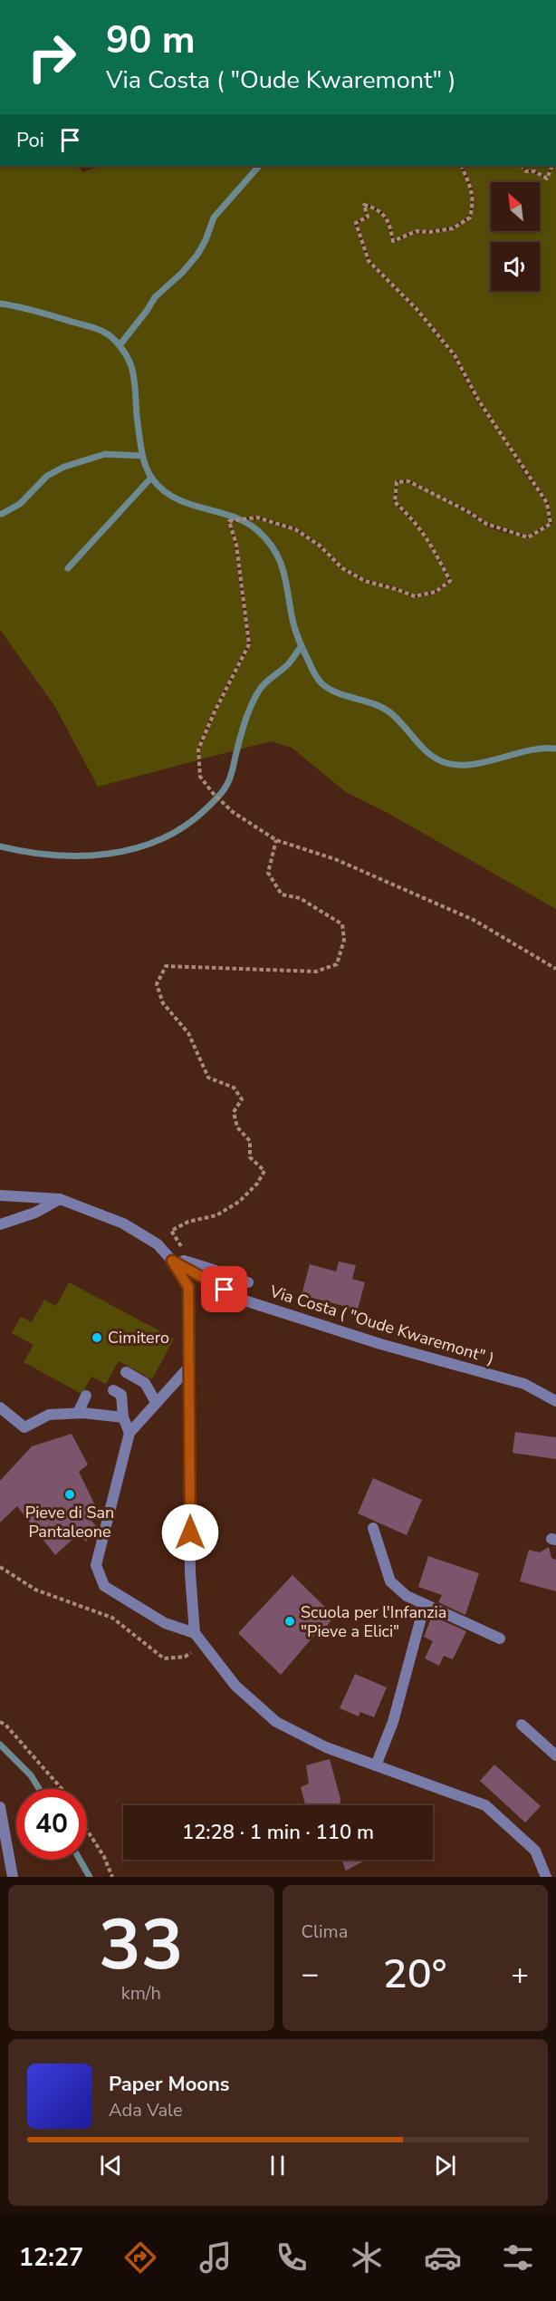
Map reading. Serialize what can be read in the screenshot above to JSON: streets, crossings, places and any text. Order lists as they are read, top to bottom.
{
  "streets": {
    "street": ["Via Costa ( \"Oude Kwaremont\" )"]
  },
  "places": ["Cimitero", "Pieve di San Pantaleone", "Scuola per l'Infanzia \"Pieve a Elici\""],
  "north": "top left",
  "page": {
    "turn": ["90 m", "Via Costa ( \"Oude Kwaremont\" )"],
    "then": "Poi",
    "limit": "40",
    "trip": "12:28 · 1 min · 110 m",
    "tile": [
      ["33", "km/h"],
      "Clima"
    ],
    "heat": ["−", "20°", "+"],
    "song": ["Paper Moons", "Ada Vale"],
    "tabs": "12:27"
  }
}
